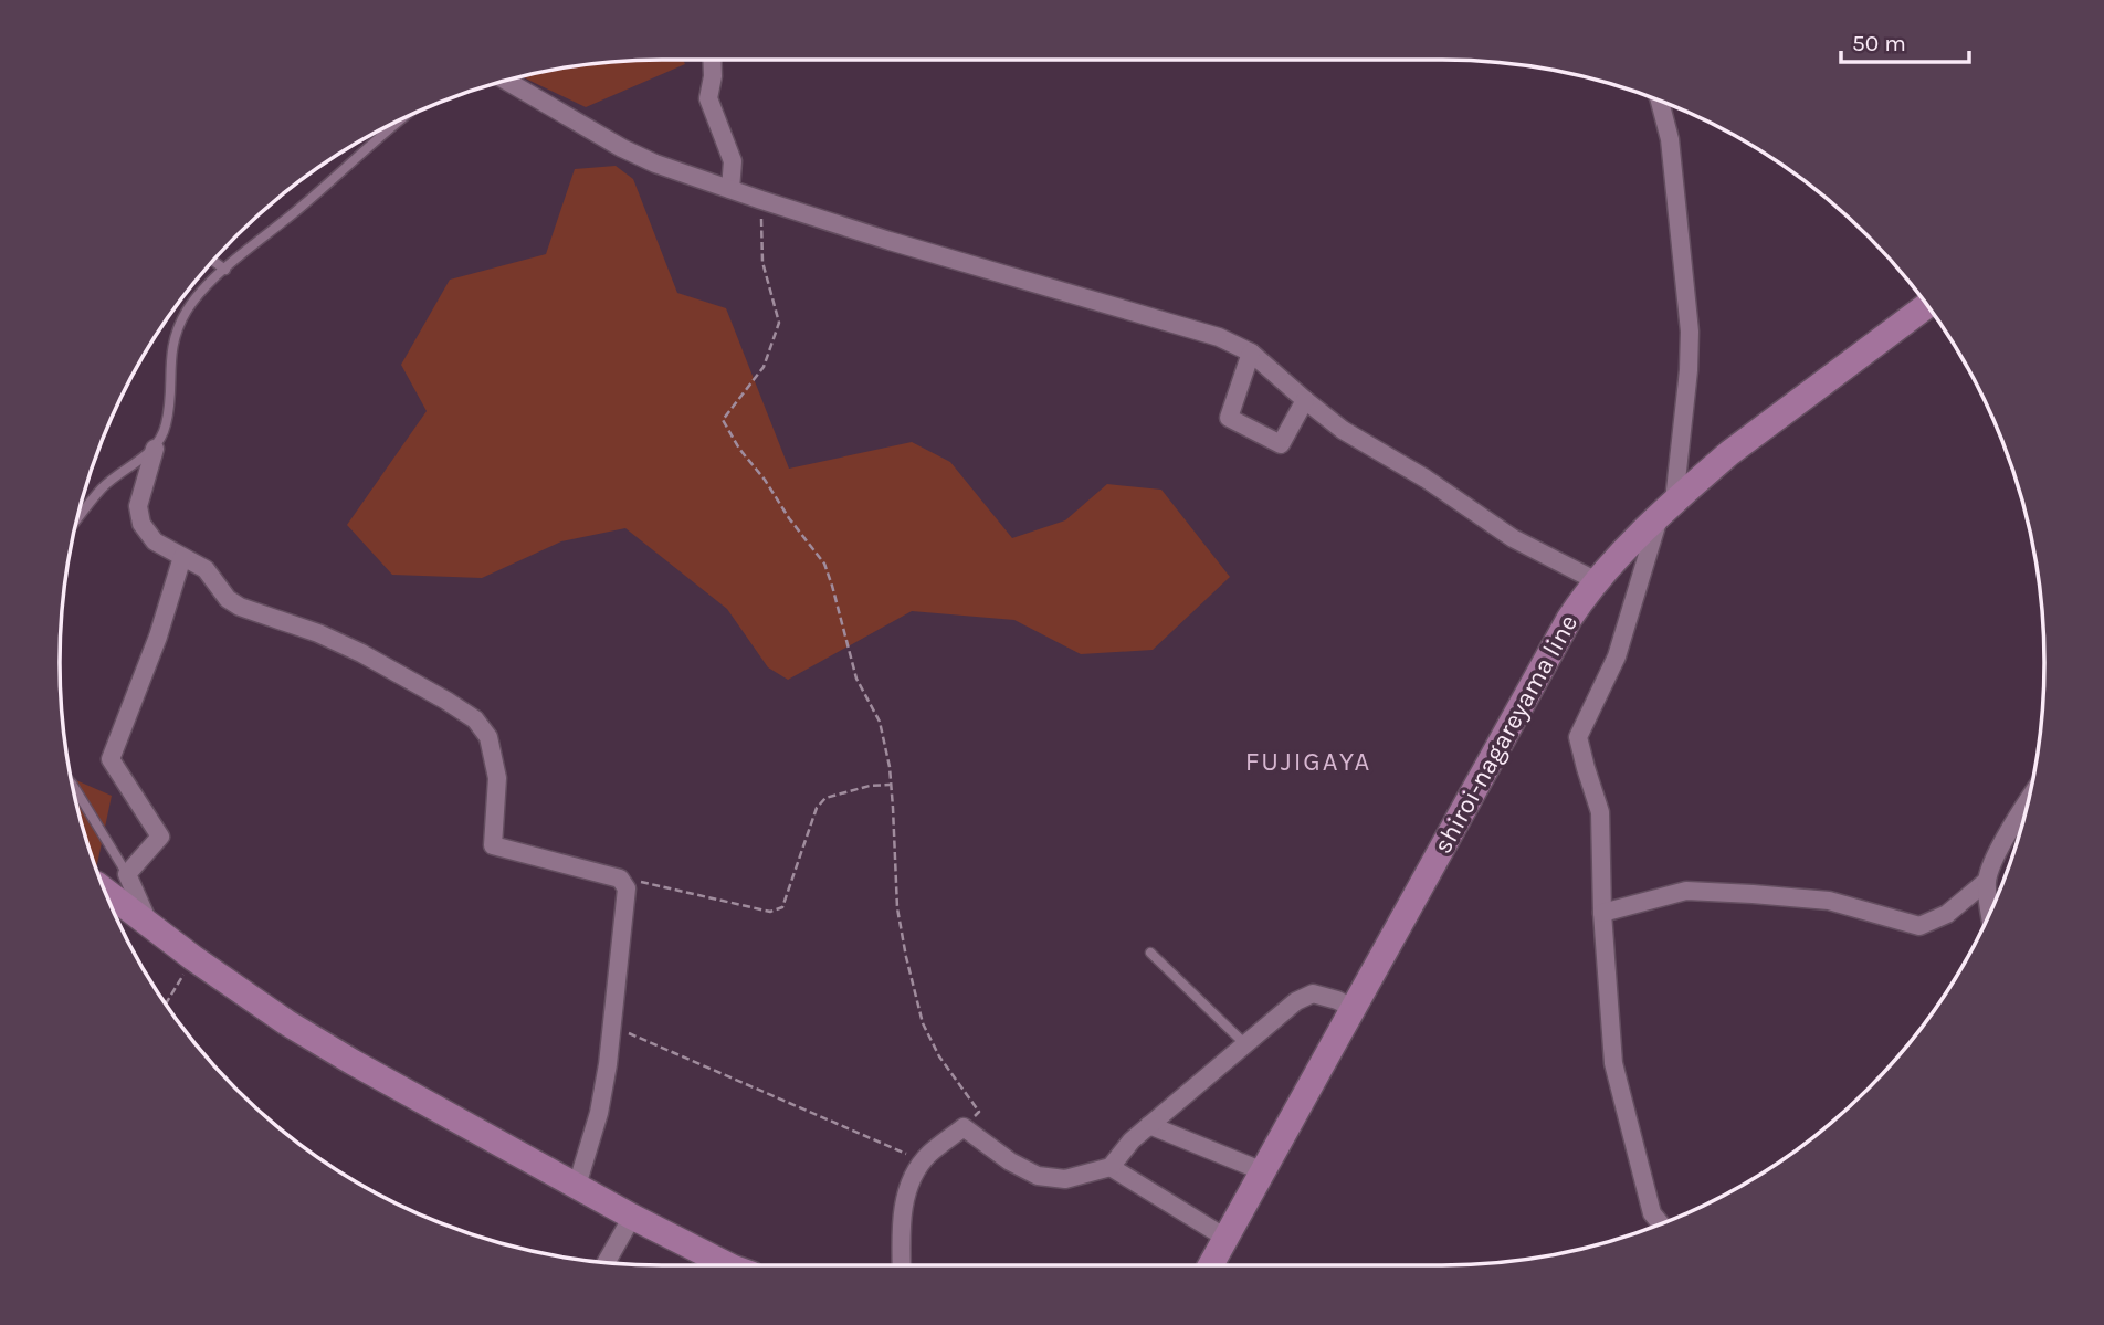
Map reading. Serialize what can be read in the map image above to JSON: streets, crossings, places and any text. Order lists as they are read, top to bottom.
{
  "streets": {
    "main road": ["shiroi-nagareyama line"]
  },
  "districts": ["FUJIGAYA"],
  "scale_bar": "50 m"
}
